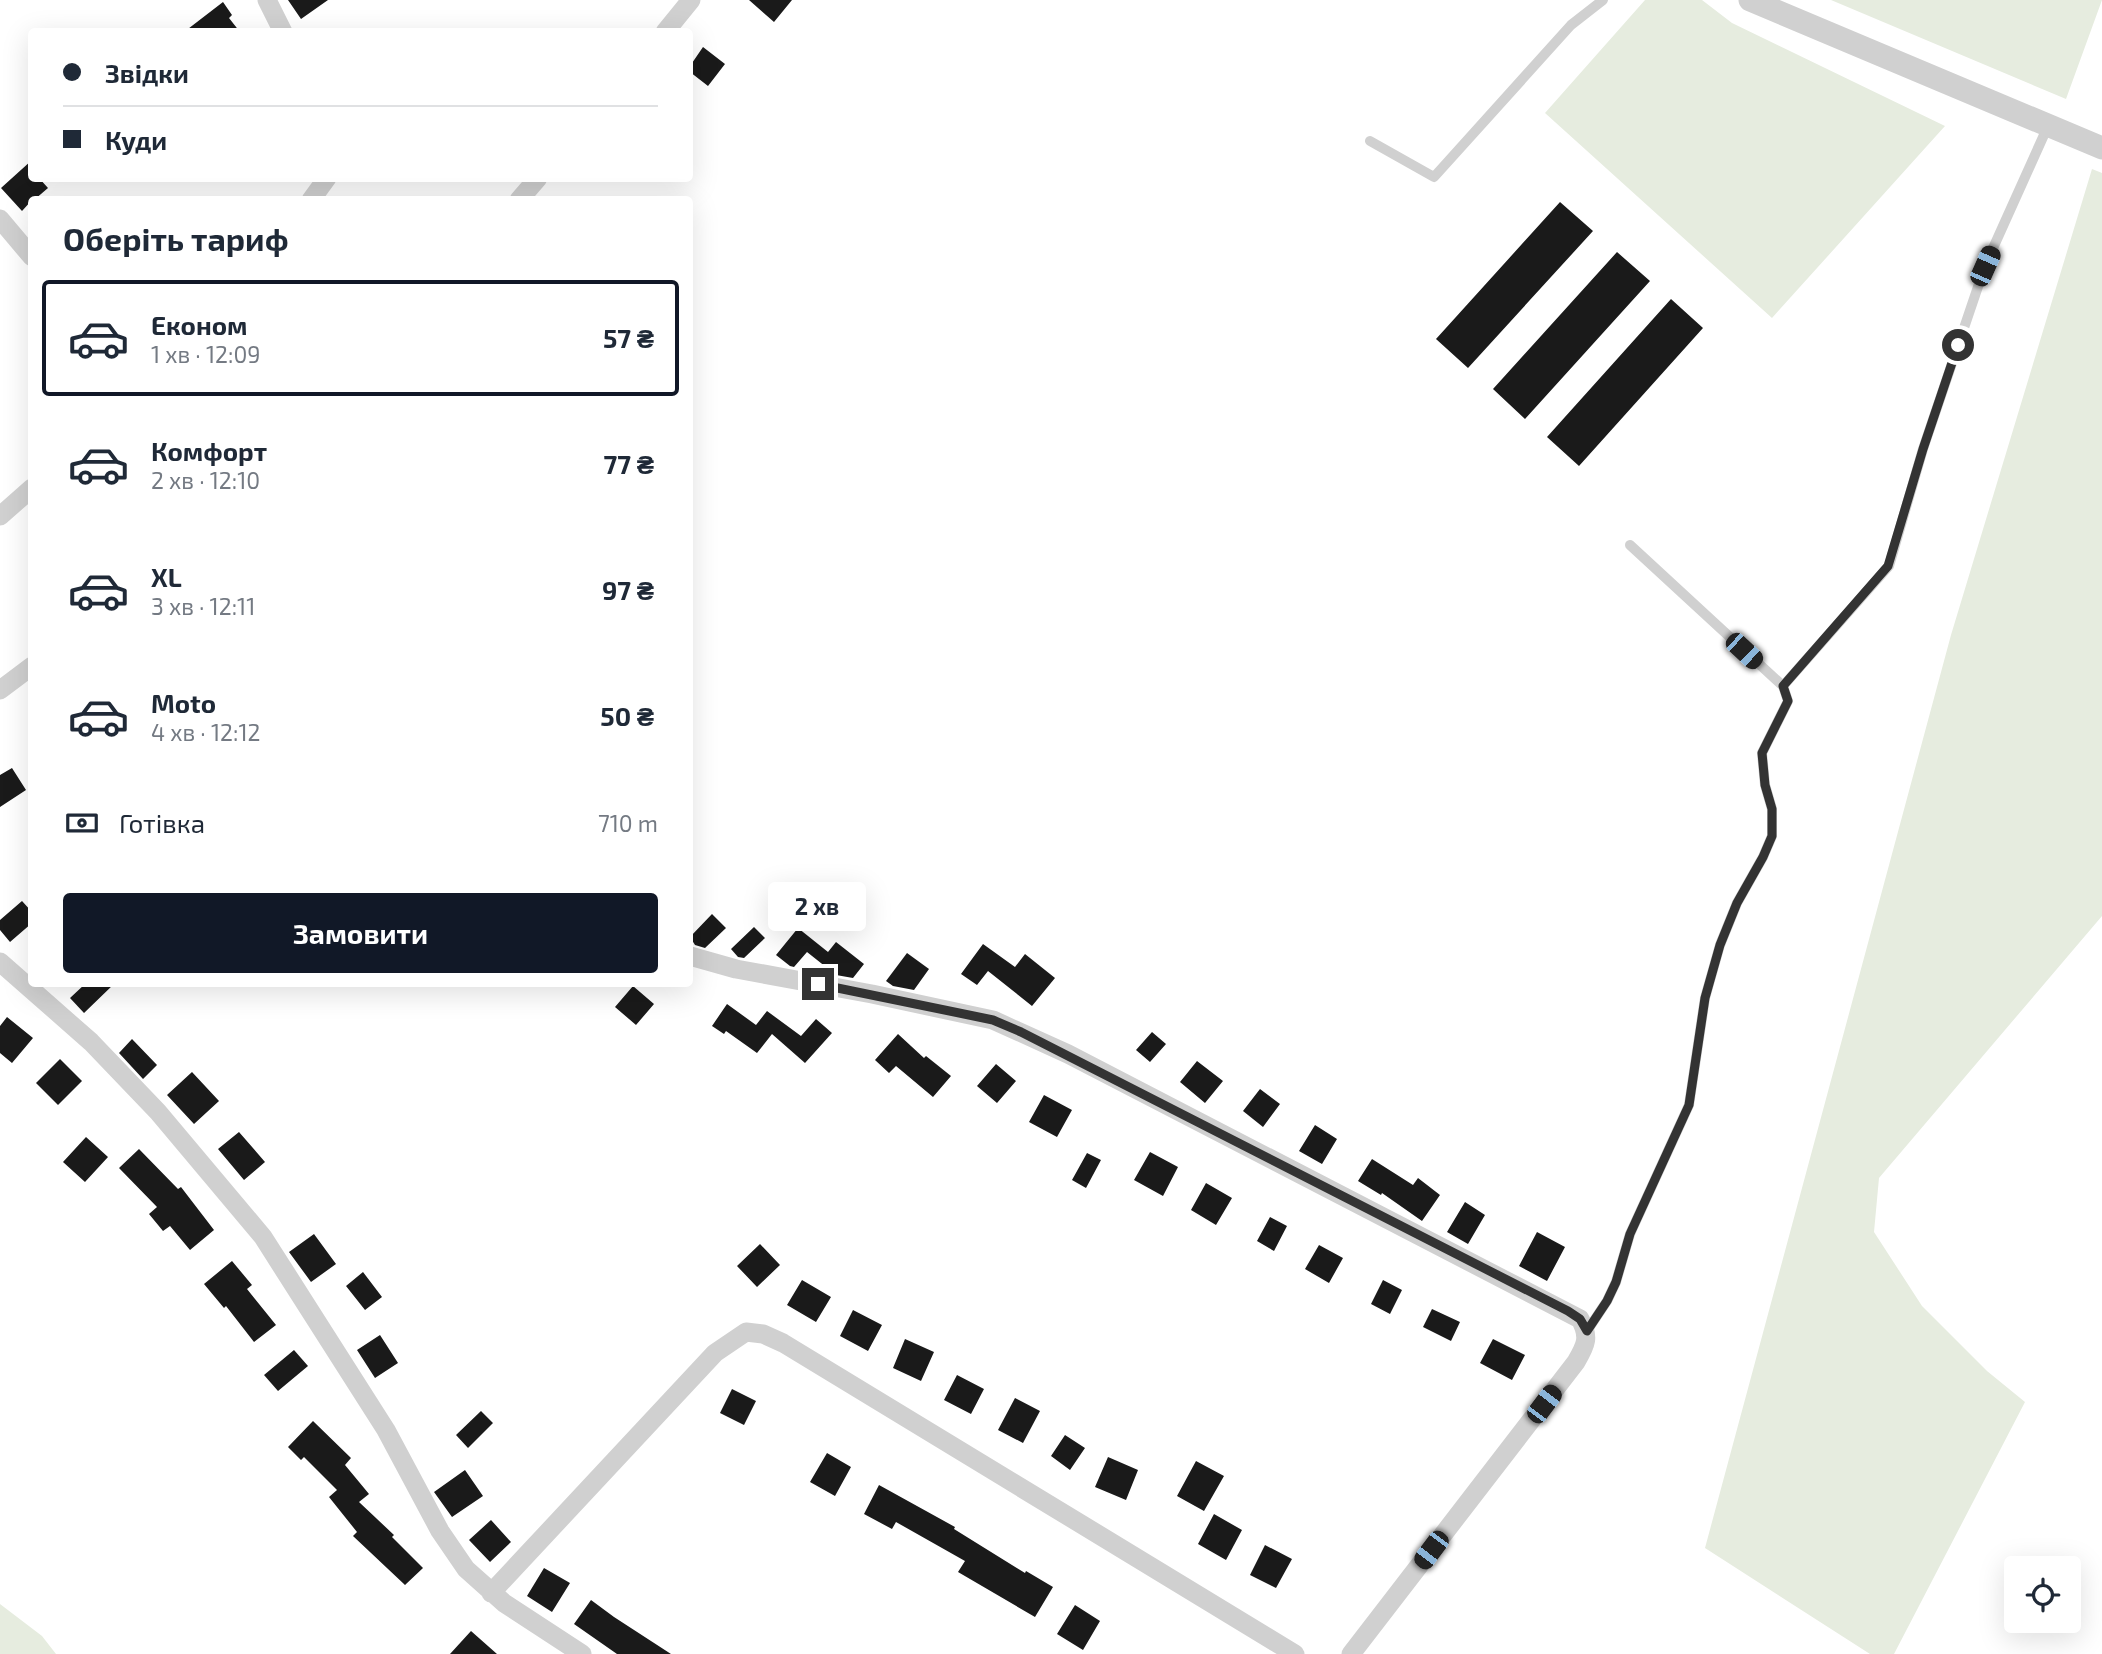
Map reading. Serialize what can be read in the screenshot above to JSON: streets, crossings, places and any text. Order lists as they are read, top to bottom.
{
  "page": {
    "banner": ["Звідки", "Куди"],
    "heading": "Оберіть тариф",
    "list": [
      {
        "name": "Економ",
        "note": "1 хв · 12:09",
        "value": "57 ₴"
      },
      {
        "name": "Комфорт",
        "note": "2 хв · 12:10",
        "value": "77 ₴"
      },
      {
        "name": "XL",
        "note": "3 хв · 12:11",
        "value": "97 ₴"
      },
      {
        "name": "Moto",
        "note": "4 хв · 12:12",
        "value": "50 ₴"
      }
    ],
    "pay": ["Готівка", "710 m"],
    "buttons": "Замовити",
    "bubble": "2 хв"
  }
}
